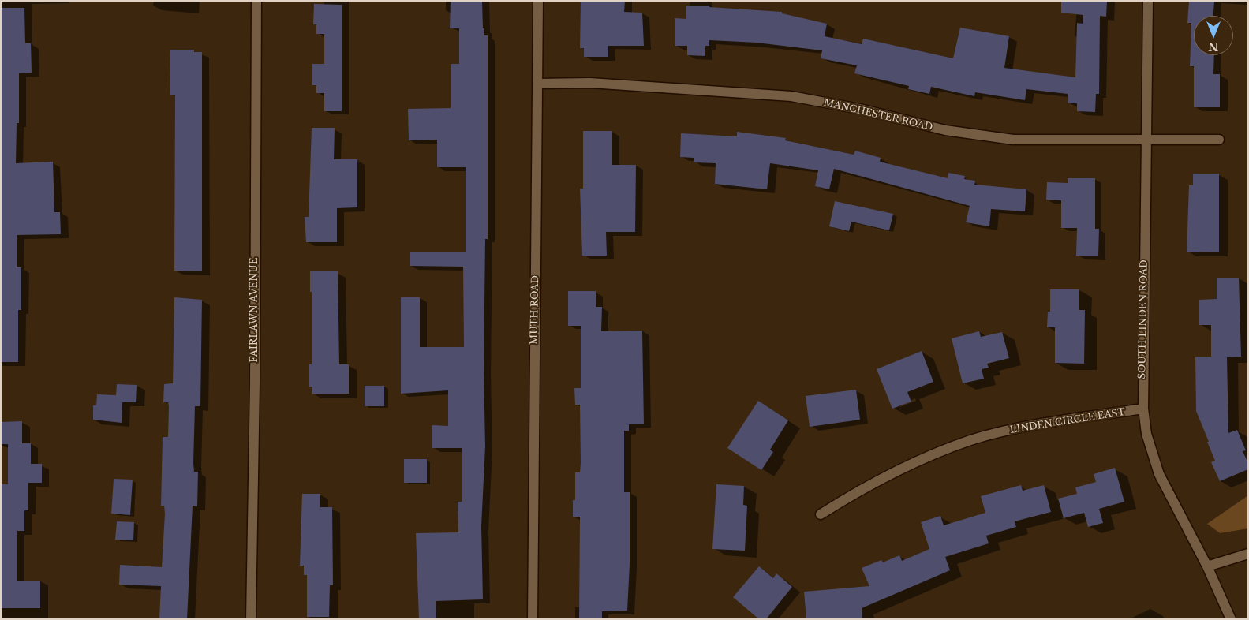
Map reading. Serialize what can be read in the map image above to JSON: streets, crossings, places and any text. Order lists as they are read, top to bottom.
{
  "streets": {
    "street": [
      "MANCHESTER ROAD",
      "FAIRLAWN AVENUE",
      "MUTH ROAD",
      "SOUTH LINDEN ROAD",
      "LINDEN CIRCLE EAST"
    ]
  },
  "crossings": [
    ["MANCHESTER ROAD", "MUTH ROAD"],
    ["MANCHESTER ROAD", "SOUTH LINDEN ROAD"],
    ["SOUTH LINDEN ROAD", "LINDEN CIRCLE EAST"]
  ],
  "north": "bottom"
}
